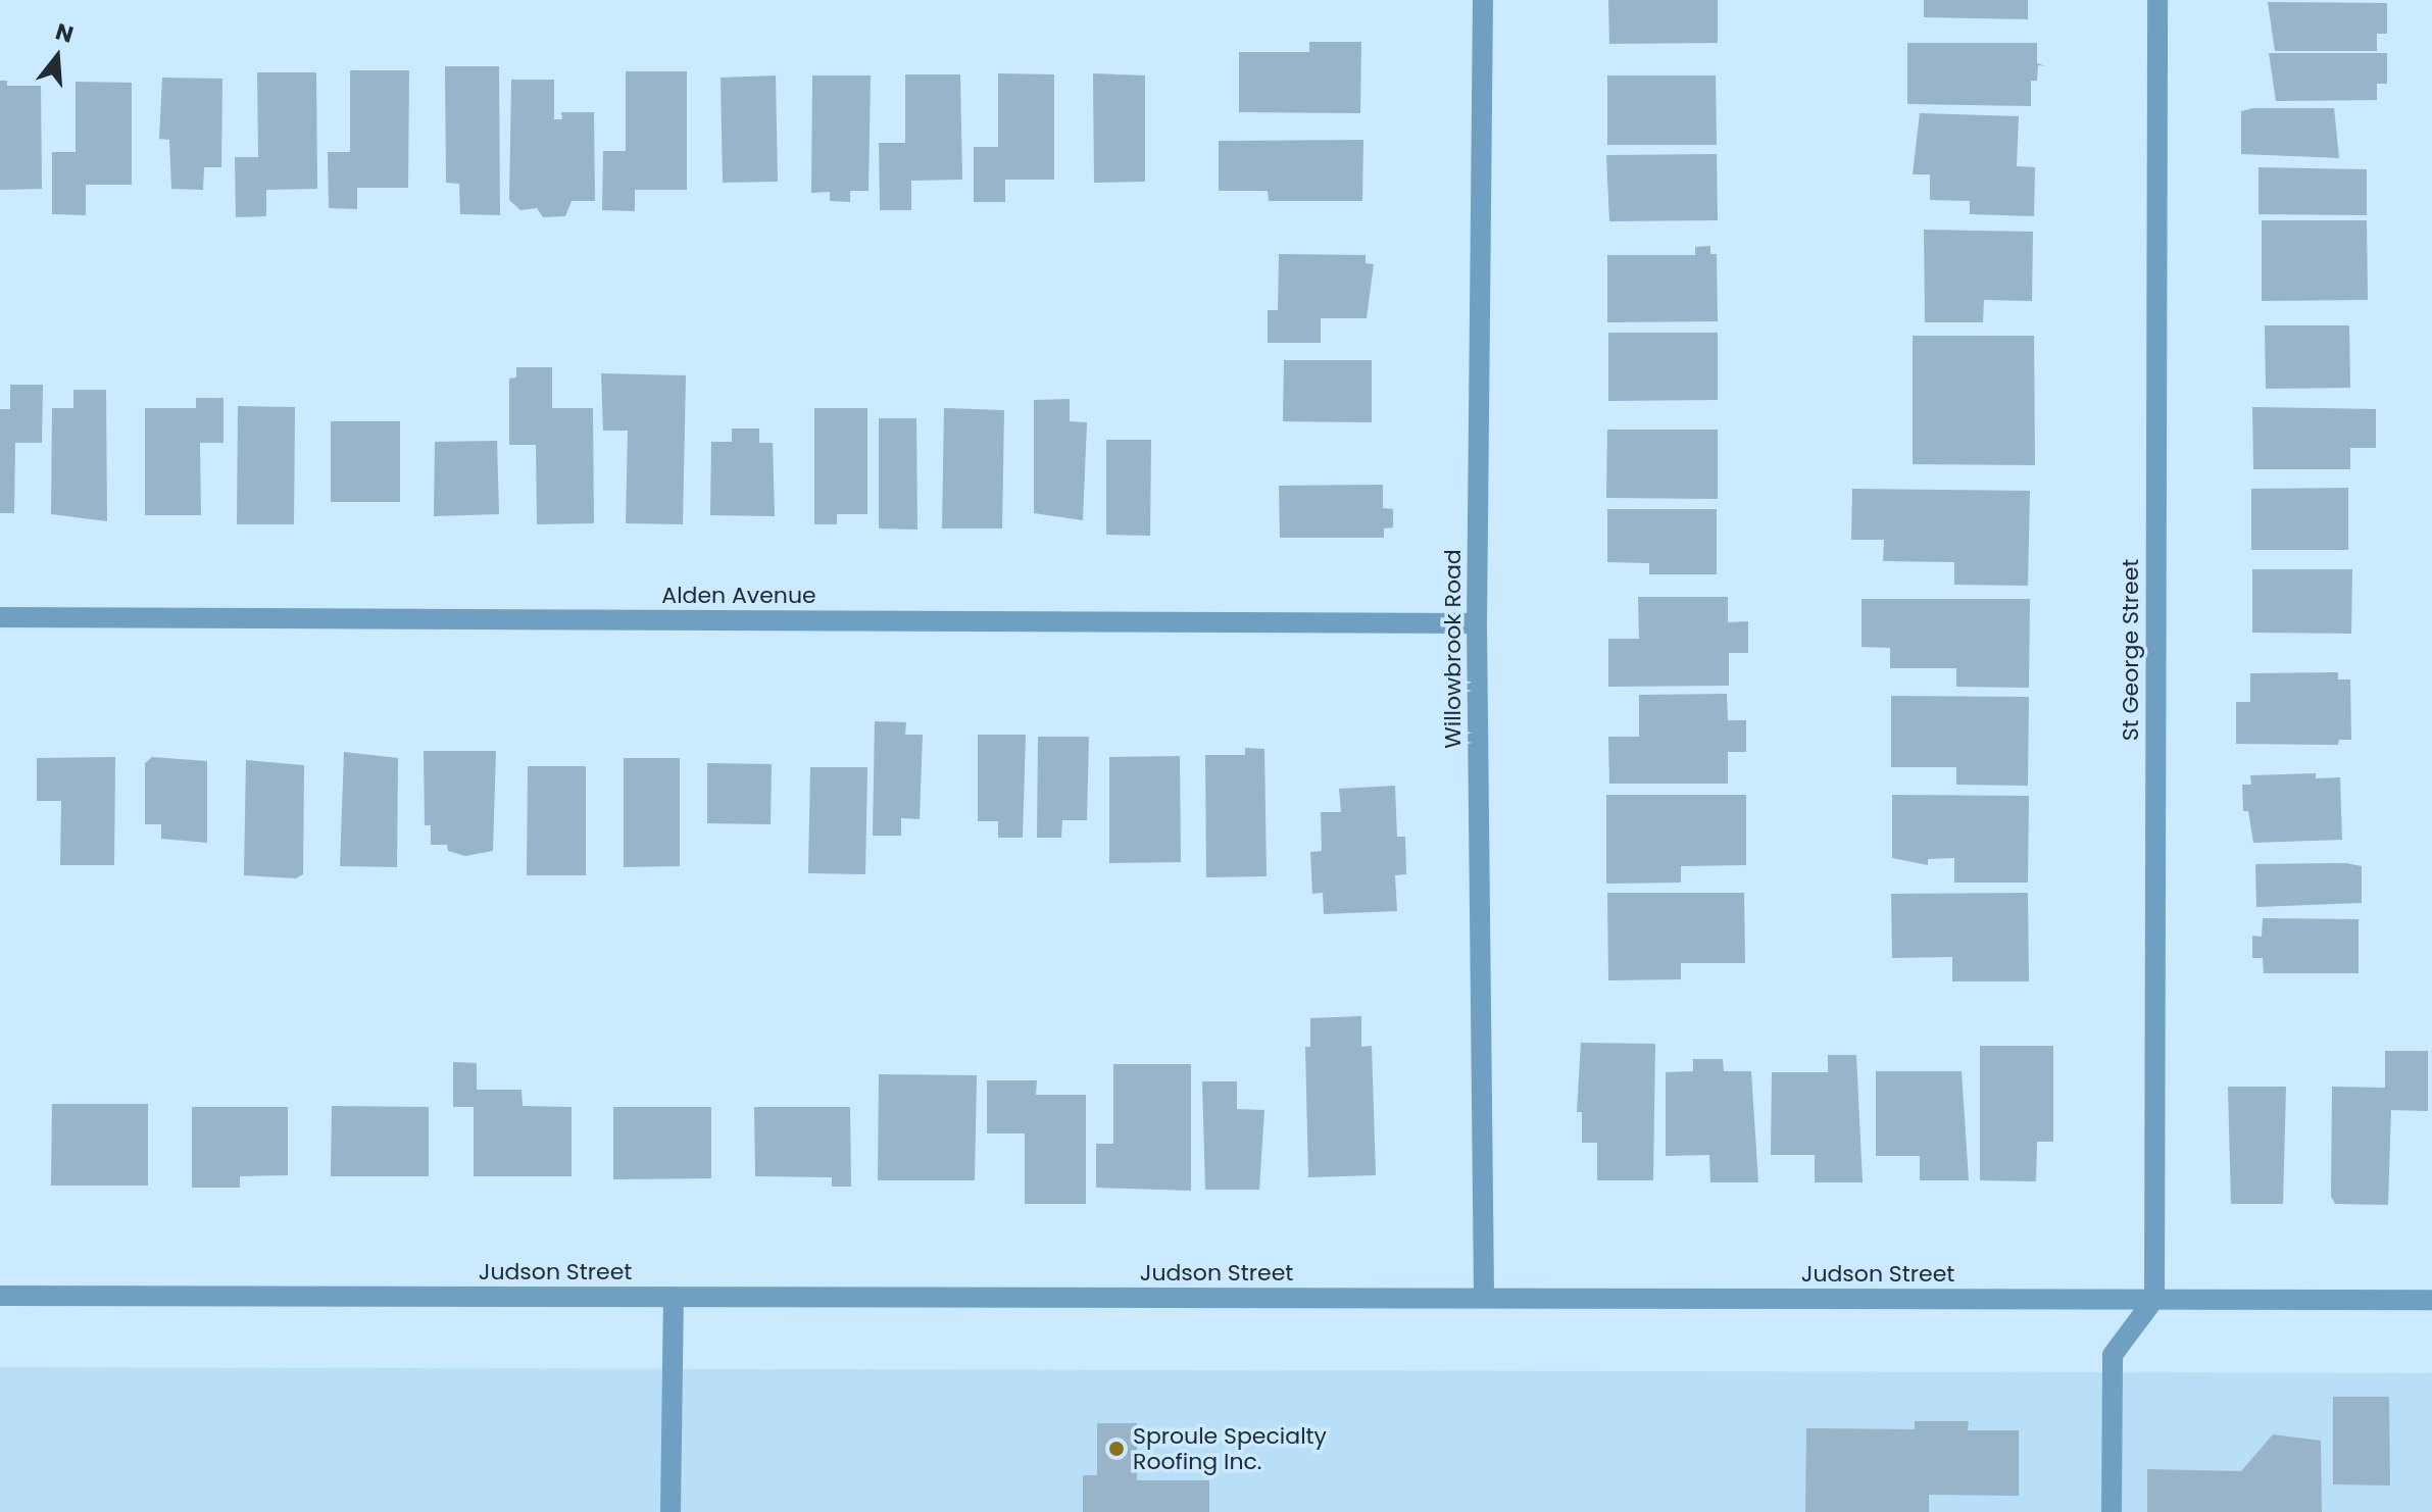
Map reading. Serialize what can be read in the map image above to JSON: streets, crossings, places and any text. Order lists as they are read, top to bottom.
{
  "streets": {
    "street": [
      "Alden Avenue",
      "Willowbrook Road",
      "St George Street",
      "Judson Street"
    ]
  },
  "crossings": [
    ["Alden Avenue", "Willowbrook Road"],
    ["Willowbrook Road", "Judson Street"],
    ["St George Street", "Judson Street"]
  ],
  "places": ["Sproule Specialty Roofing Inc."],
  "north": "top"
}
